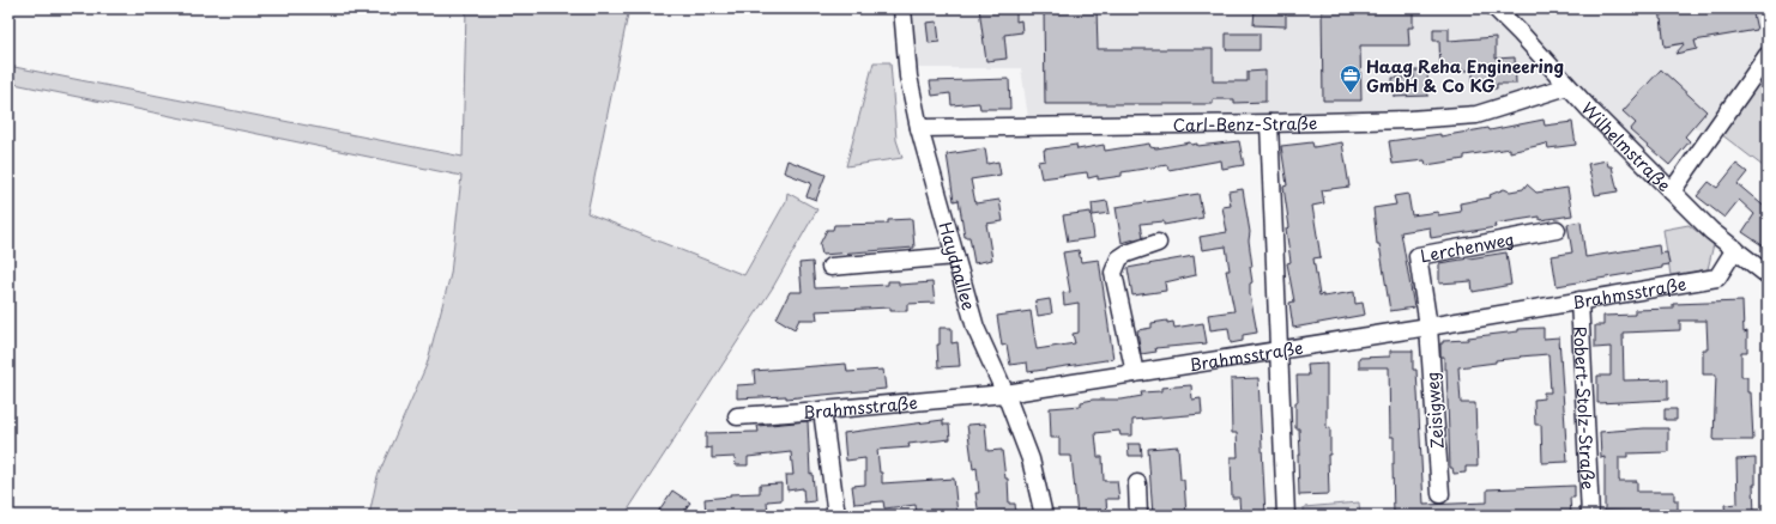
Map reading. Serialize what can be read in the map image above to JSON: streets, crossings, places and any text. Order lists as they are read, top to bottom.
{
  "streets": {
    "street": [
      "Carl-Benz-Straße",
      "Wilhelmstraße",
      "Lerchenweg",
      "Haydnallee",
      "Brahmsstraße",
      "Robert-Stolz-Straße",
      "Zeisigweg"
    ]
  },
  "crossings": [
    ["Carl-Benz-Straße", "Wilhelmstraße"],
    ["Carl-Benz-Straße", "Haydnallee"],
    ["Wilhelmstraße", "Brahmsstraße"],
    ["Lerchenweg", "Brahmsstraße"],
    ["Lerchenweg", "Zeisigweg"],
    ["Haydnallee", "Brahmsstraße"],
    ["Brahmsstraße", "Robert-Stolz-Straße"],
    ["Brahmsstraße", "Zeisigweg"]
  ],
  "places": {
    "office": ["Haag Reha Engineering GmbH & Co KG"]
  }
}
